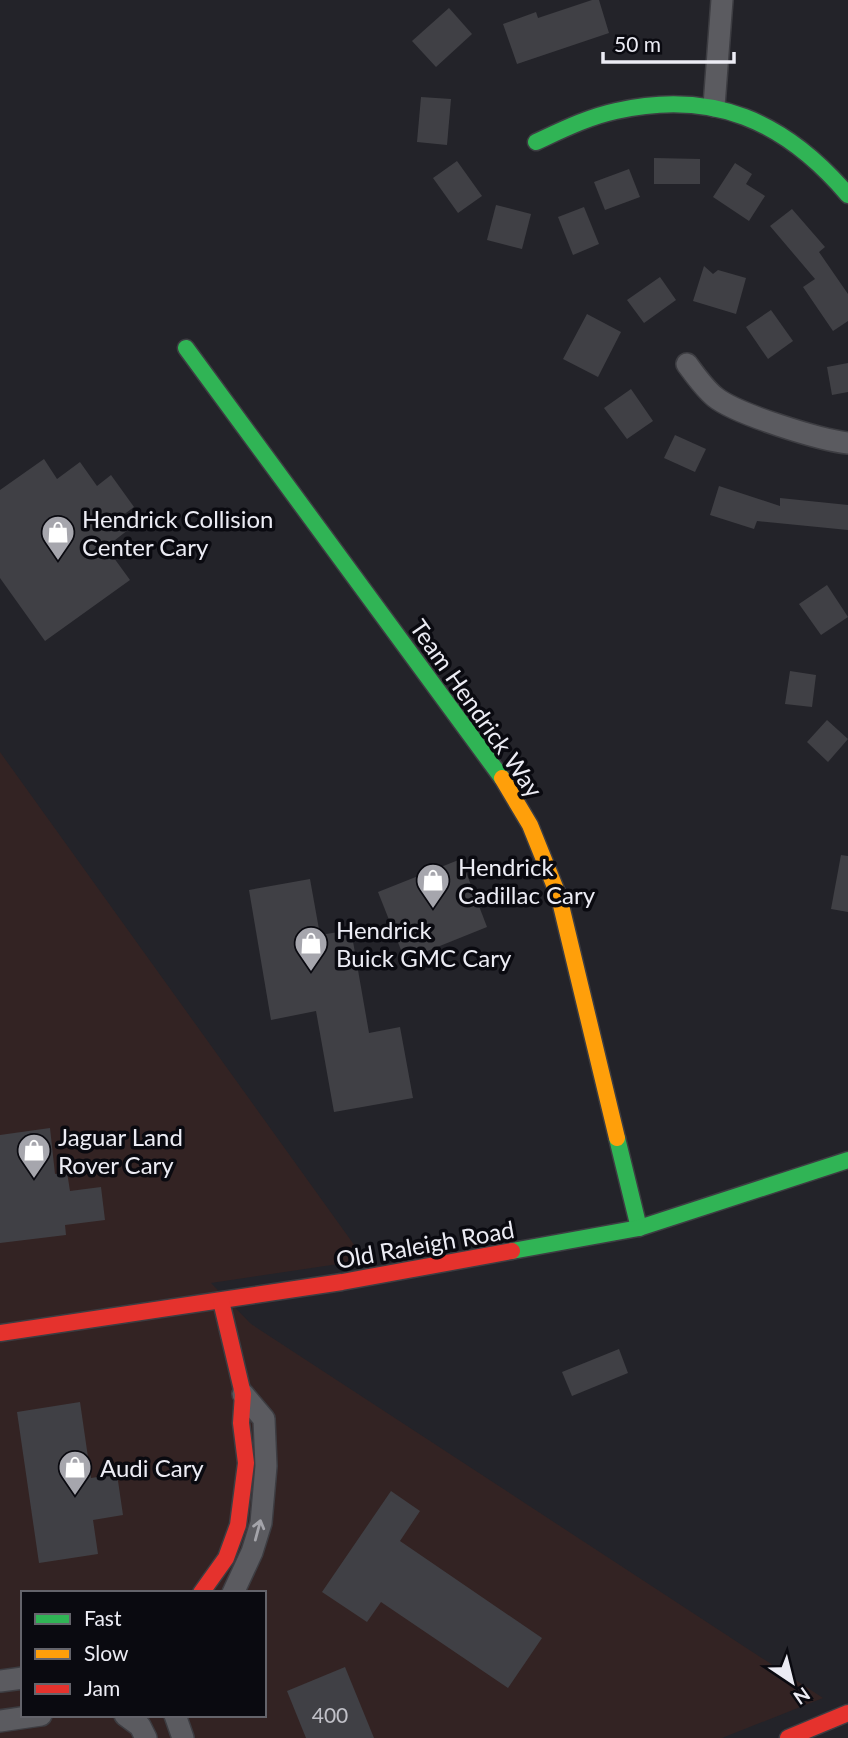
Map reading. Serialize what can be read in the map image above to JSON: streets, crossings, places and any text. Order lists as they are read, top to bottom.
{
  "streets": {
    "main road": ["Team Hendrick Way", "Old Raleigh Road"]
  },
  "crossings": [
    ["Team Hendrick Way", "Old Raleigh Road"]
  ],
  "places": {
    "shop": [
      "Hendrick Collision Center Cary",
      "Hendrick Cadillac Cary",
      "Hendrick Buick GMC Cary",
      "Jaguar Land Rover Cary",
      "Audi Cary"
    ]
  },
  "house_numbers": ["400"],
  "legend": ["Fast", "Slow", "Jam"],
  "scale_bar": "50 m",
  "north": "bottom right"
}
